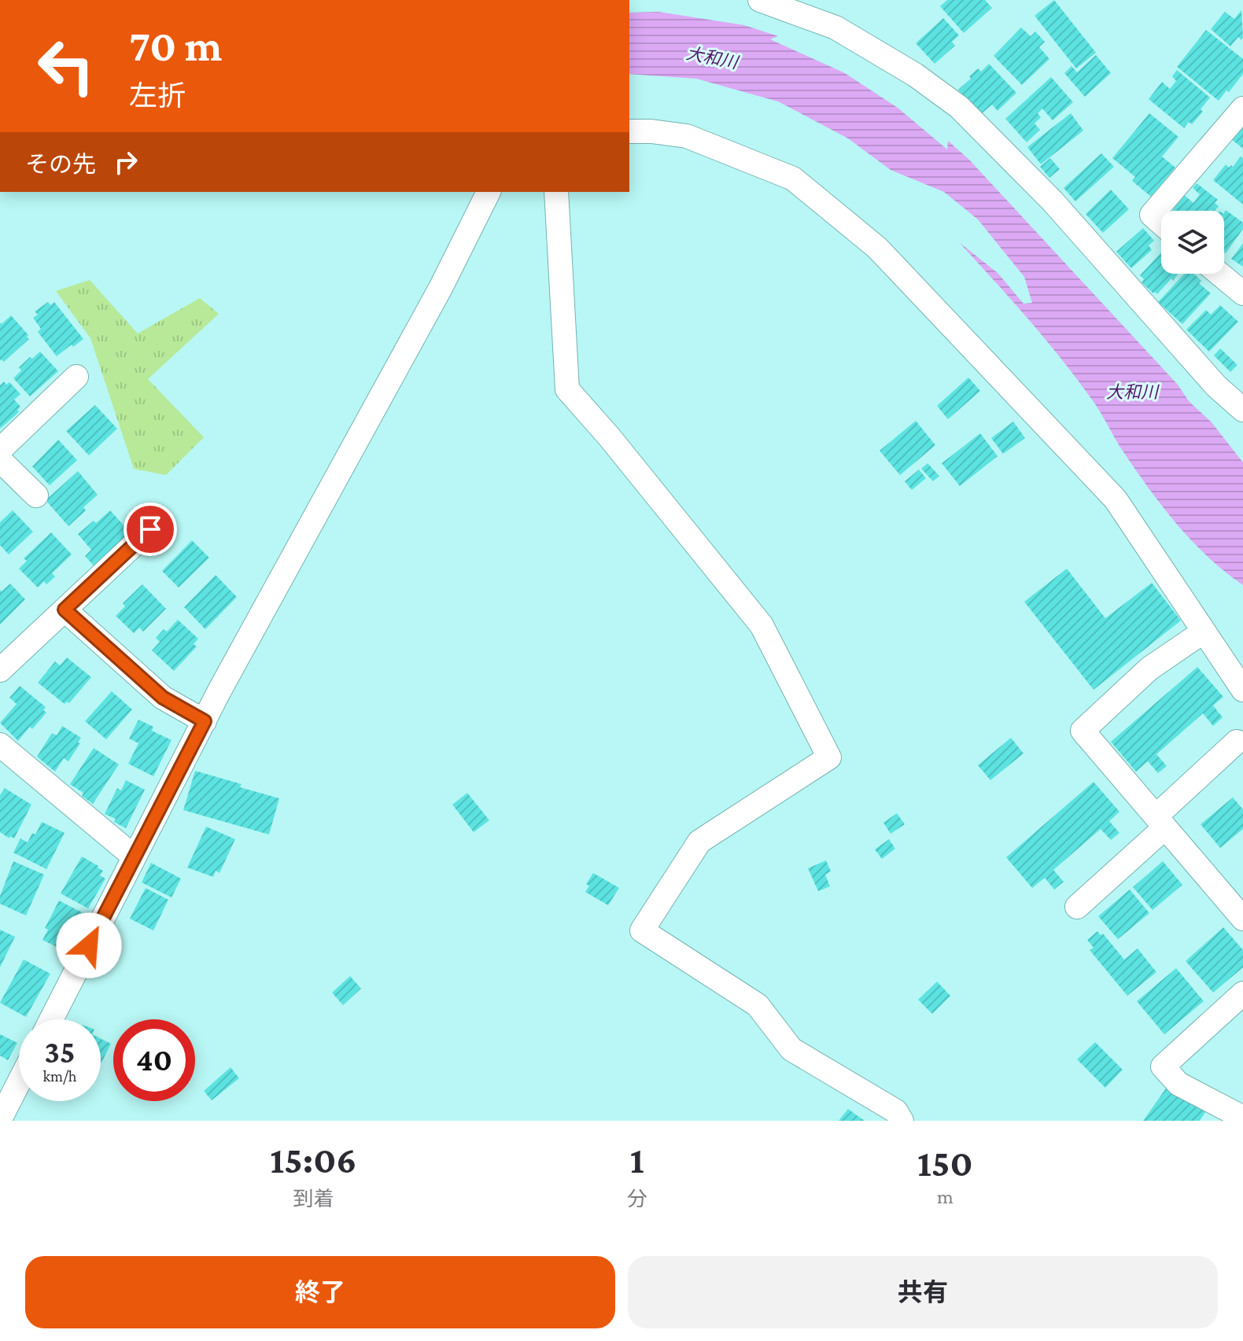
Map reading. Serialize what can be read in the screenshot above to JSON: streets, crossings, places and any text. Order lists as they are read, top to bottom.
{
  "water": ["大和川"],
  "page": {
    "turn": ["70 m", "左折"],
    "then": "その先",
    "speed": "35 km/h",
    "limit": "40",
    "eta": [
      "15:06",
      "到着",
      "1",
      "分",
      "150",
      "m"
    ],
    "buttons": ["終了", "共有"]
  }
}
